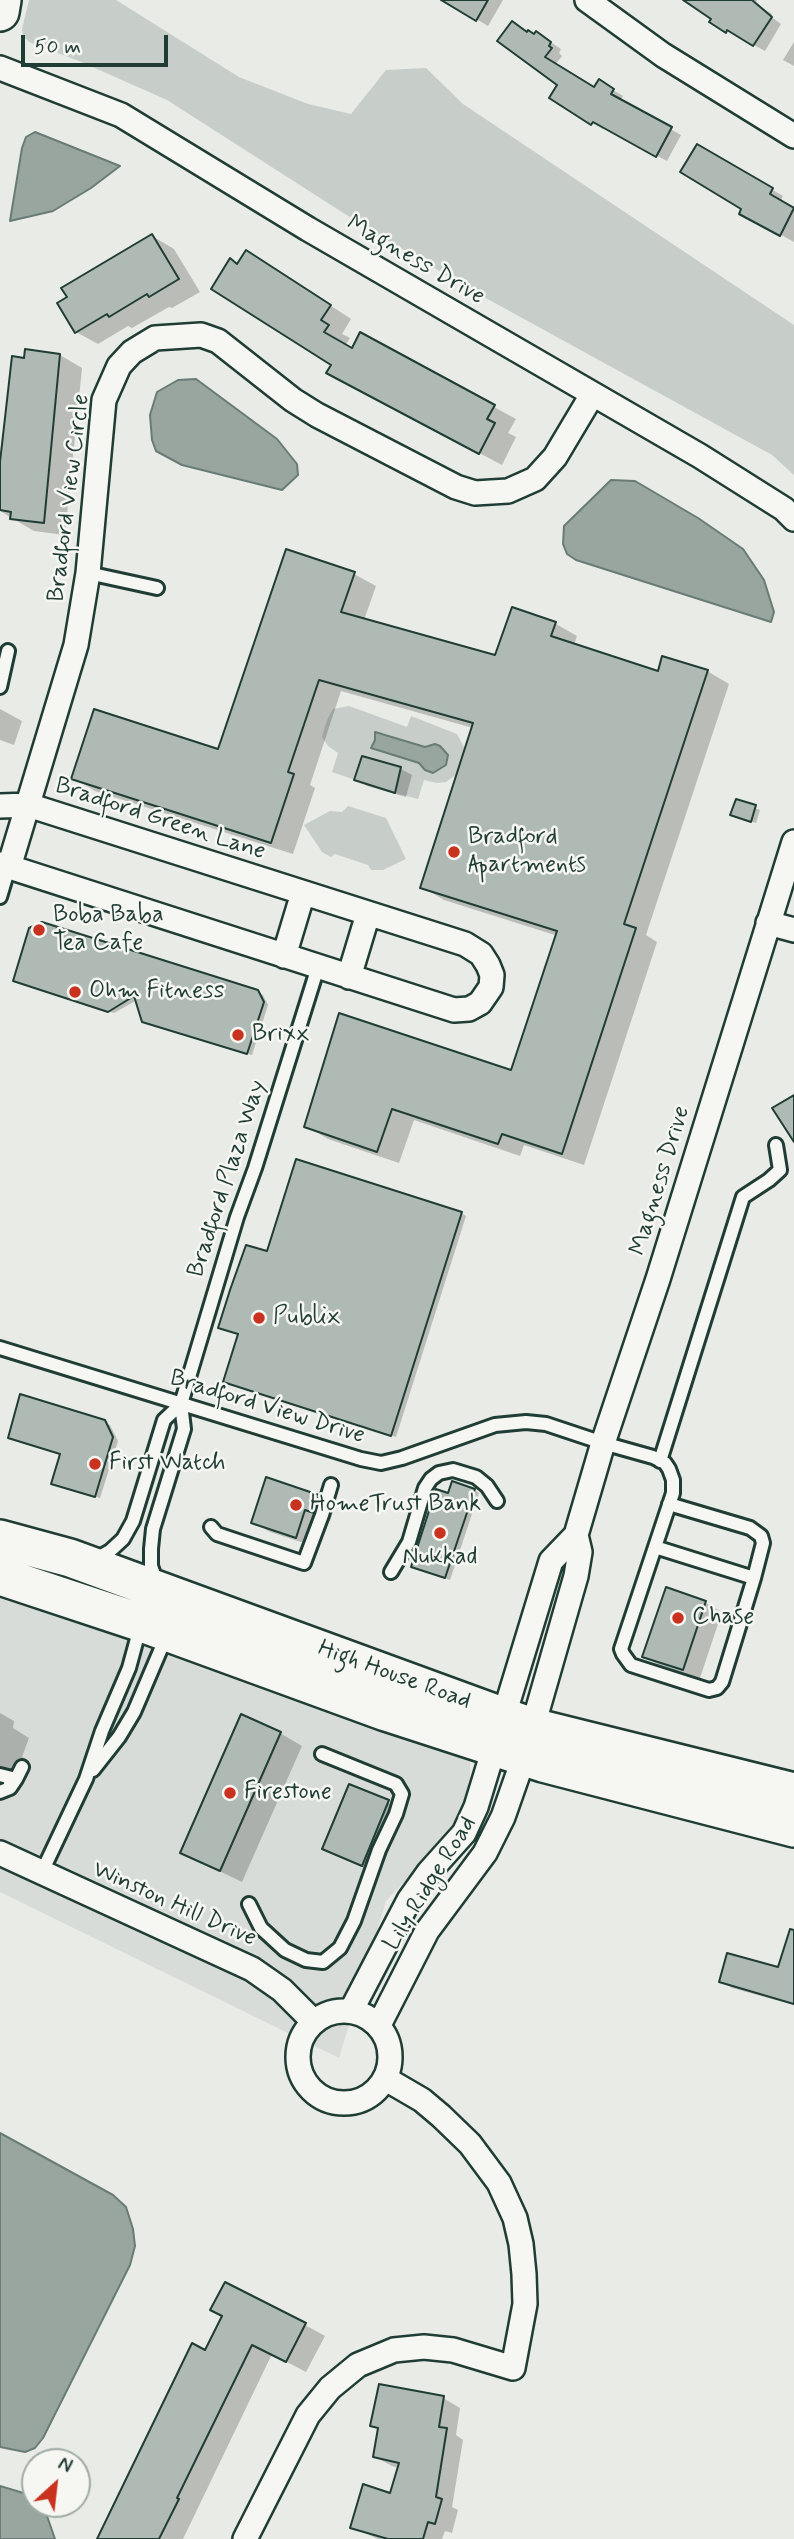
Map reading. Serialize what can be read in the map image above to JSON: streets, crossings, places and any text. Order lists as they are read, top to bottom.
{
  "streets": {
    "main road": ["High House Road"],
    "street": [
      "Magness Drive",
      "Bradford View Circle",
      "Bradford Green Lane",
      "Lily Ridge Road",
      "Winston Hill Drive"
    ],
    "lane": ["Bradford Plaza Way", "Bradford View Drive"]
  },
  "crossings": [
    ["Magness Drive", "Bradford View Circle"],
    ["Magness Drive", "Bradford View Drive"],
    ["Magness Drive", "High House Road"],
    ["Magness Drive", "Lily Ridge Road"],
    ["Bradford View Circle", "Bradford Green Lane"],
    ["Bradford Green Lane", "Bradford Plaza Way"],
    ["Bradford Plaza Way", "Bradford View Drive"],
    ["Bradford Plaza Way", "High House Road"],
    ["High House Road", "Lily Ridge Road"],
    ["Lily Ridge Road", "Winston Hill Drive"]
  ],
  "places": [
    "Bradford Apartments",
    "Boba Baba Tea Cafe",
    "Ohm Fitness",
    "Brixx",
    "Publix",
    "First Watch",
    "HomeTrust Bank",
    "Nukkad",
    "Chase",
    "Firestone"
  ],
  "scale_bar": "50 m",
  "north": "top right"
}
